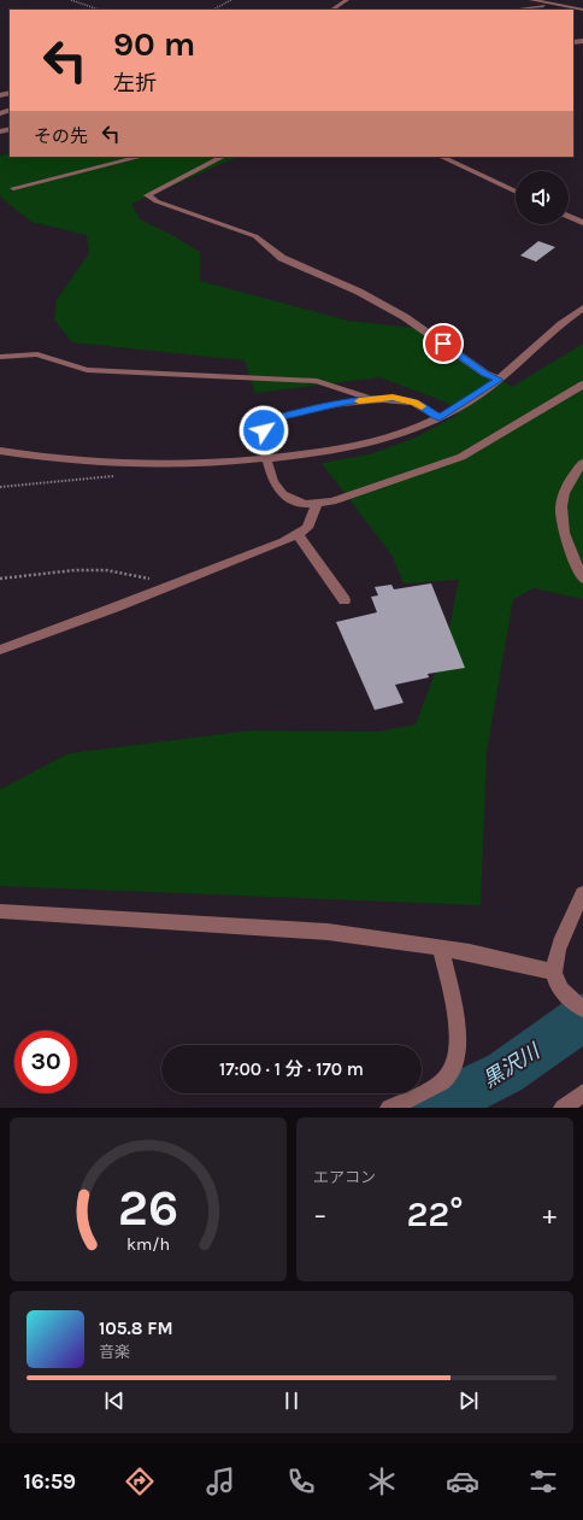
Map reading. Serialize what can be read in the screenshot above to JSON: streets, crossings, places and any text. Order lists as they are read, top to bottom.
{
  "water": ["黒沢川"],
  "page": {
    "turn": ["90 m", "左折"],
    "then": "その先",
    "limit": "30",
    "trip": "17:00 · 1 分 · 170 m",
    "tile": "エアコン",
    "heat": ["−", "22°", "+"],
    "song": ["105.8 FM", "音楽"],
    "tabs": "16:59",
    "gauge": ["26", "km/h"]
  }
}
